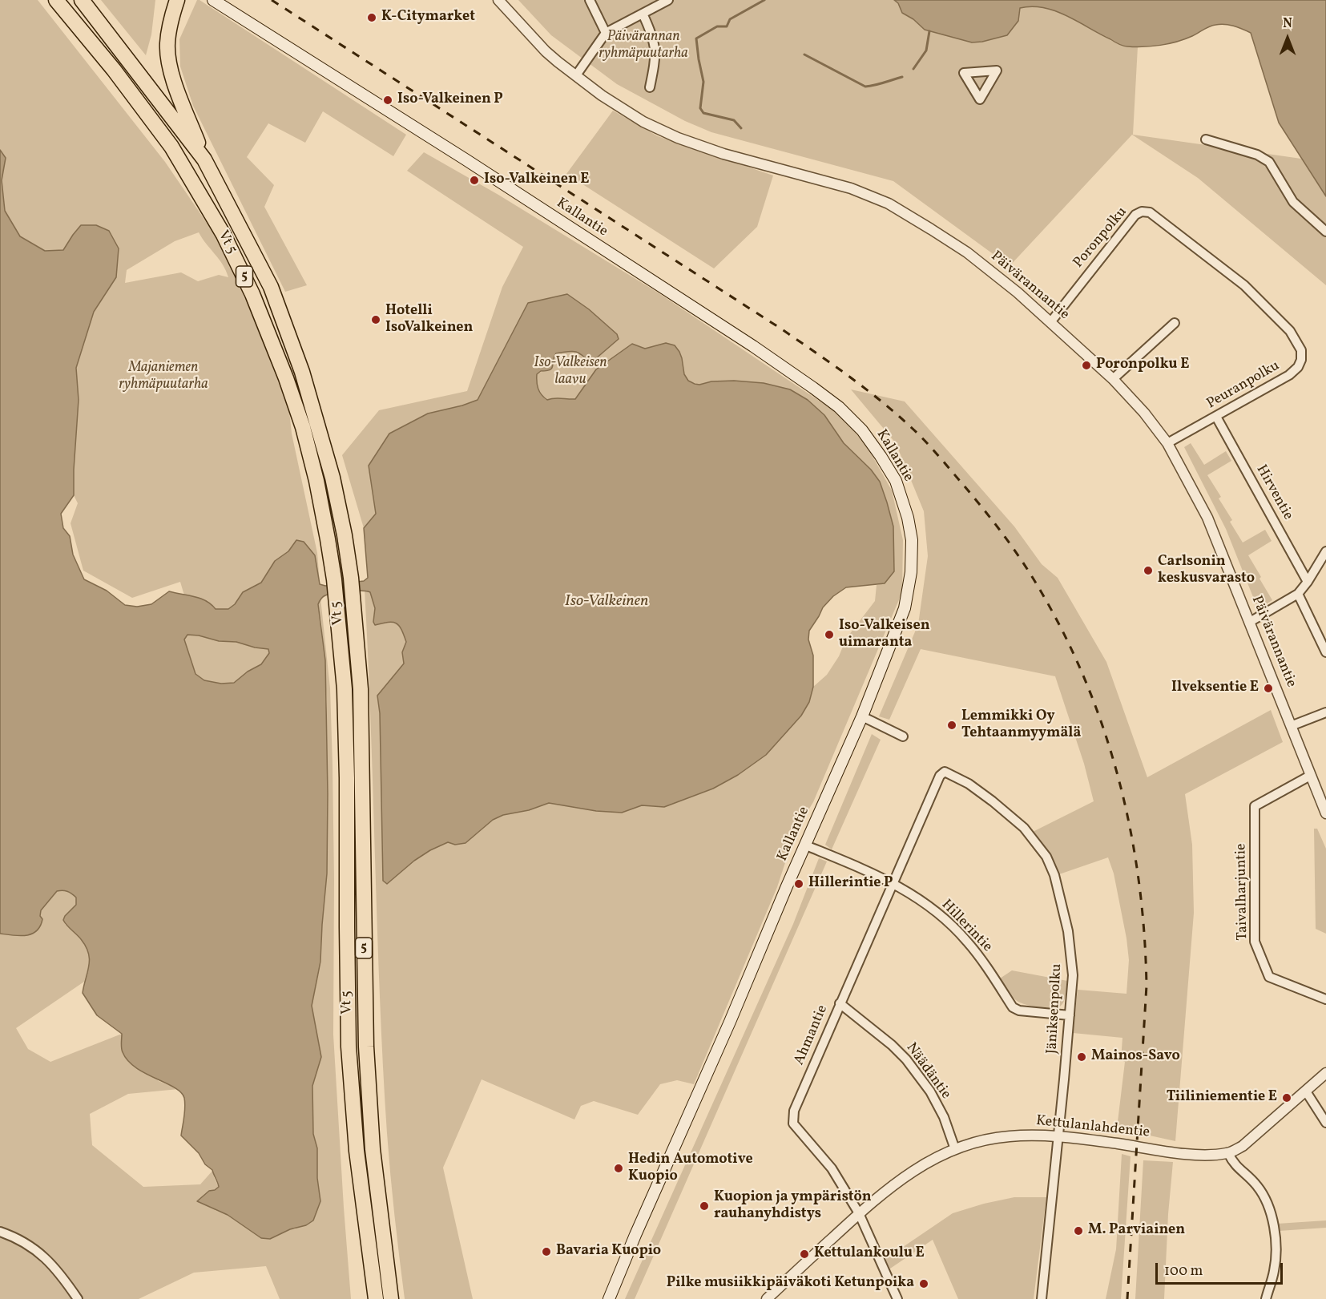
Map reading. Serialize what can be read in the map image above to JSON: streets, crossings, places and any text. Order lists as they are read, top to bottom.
{
  "streets": {
    "highway": ["Vt 5", "5"],
    "main road": ["Kallantie"],
    "street": [
      "Poronpolku",
      "Päivärannantie",
      "Peuranpolku",
      "Hirventie",
      "Taivalharjuntie",
      "Hillerintie",
      "Jäniksenpolku",
      "Ahmantie",
      "Näädäntie",
      "Kettulanlahdentie"
    ]
  },
  "crossings": [
    ["Kallantie", "Hillerintie"],
    ["Poronpolku", "Päivärannantie"],
    ["Poronpolku", "Peuranpolku"],
    ["Päivärannantie", "Peuranpolku"],
    ["Päivärannantie", "Taivalharjuntie"],
    ["Peuranpolku", "Hirventie"],
    ["Hillerintie", "Jäniksenpolku"],
    ["Hillerintie", "Ahmantie"],
    ["Jäniksenpolku", "Ahmantie"],
    ["Jäniksenpolku", "Kettulanlahdentie"],
    ["Ahmantie", "Näädäntie"],
    ["Ahmantie", "Kettulanlahdentie"],
    ["Näädäntie", "Kettulanlahdentie"]
  ],
  "water": ["Iso-Valkeinen"],
  "parks": ["Päivärannan ryhmäpuutarha", "Iso-Valkeisen laavu", "Majaniemen ryhmäpuutarha"],
  "places": [
    "K-Citymarket",
    "Iso-Valkeinen P",
    "Iso-Valkeinen E",
    "Hotelli IsoValkeinen",
    "Poronpolku E",
    "Carlsonin keskusvarasto",
    "Iso-Valkeisen uimaranta",
    "Ilveksentie E",
    "Lemmikki Oy Tehtaanmyymälä",
    "Hillerintie P",
    "Mainos-Savo",
    "Tiiliniementie E",
    "Hedin Automotive Kuopio",
    "Kuopion ja ympäristön rauhanyhdistys",
    "M. Parviainen",
    "Bavaria Kuopio",
    "Kettulankoulu E",
    "Pilke musiikkipäiväkoti Ketunpoika"
  ],
  "scale_bar": "100 m",
  "north": "top"
}
